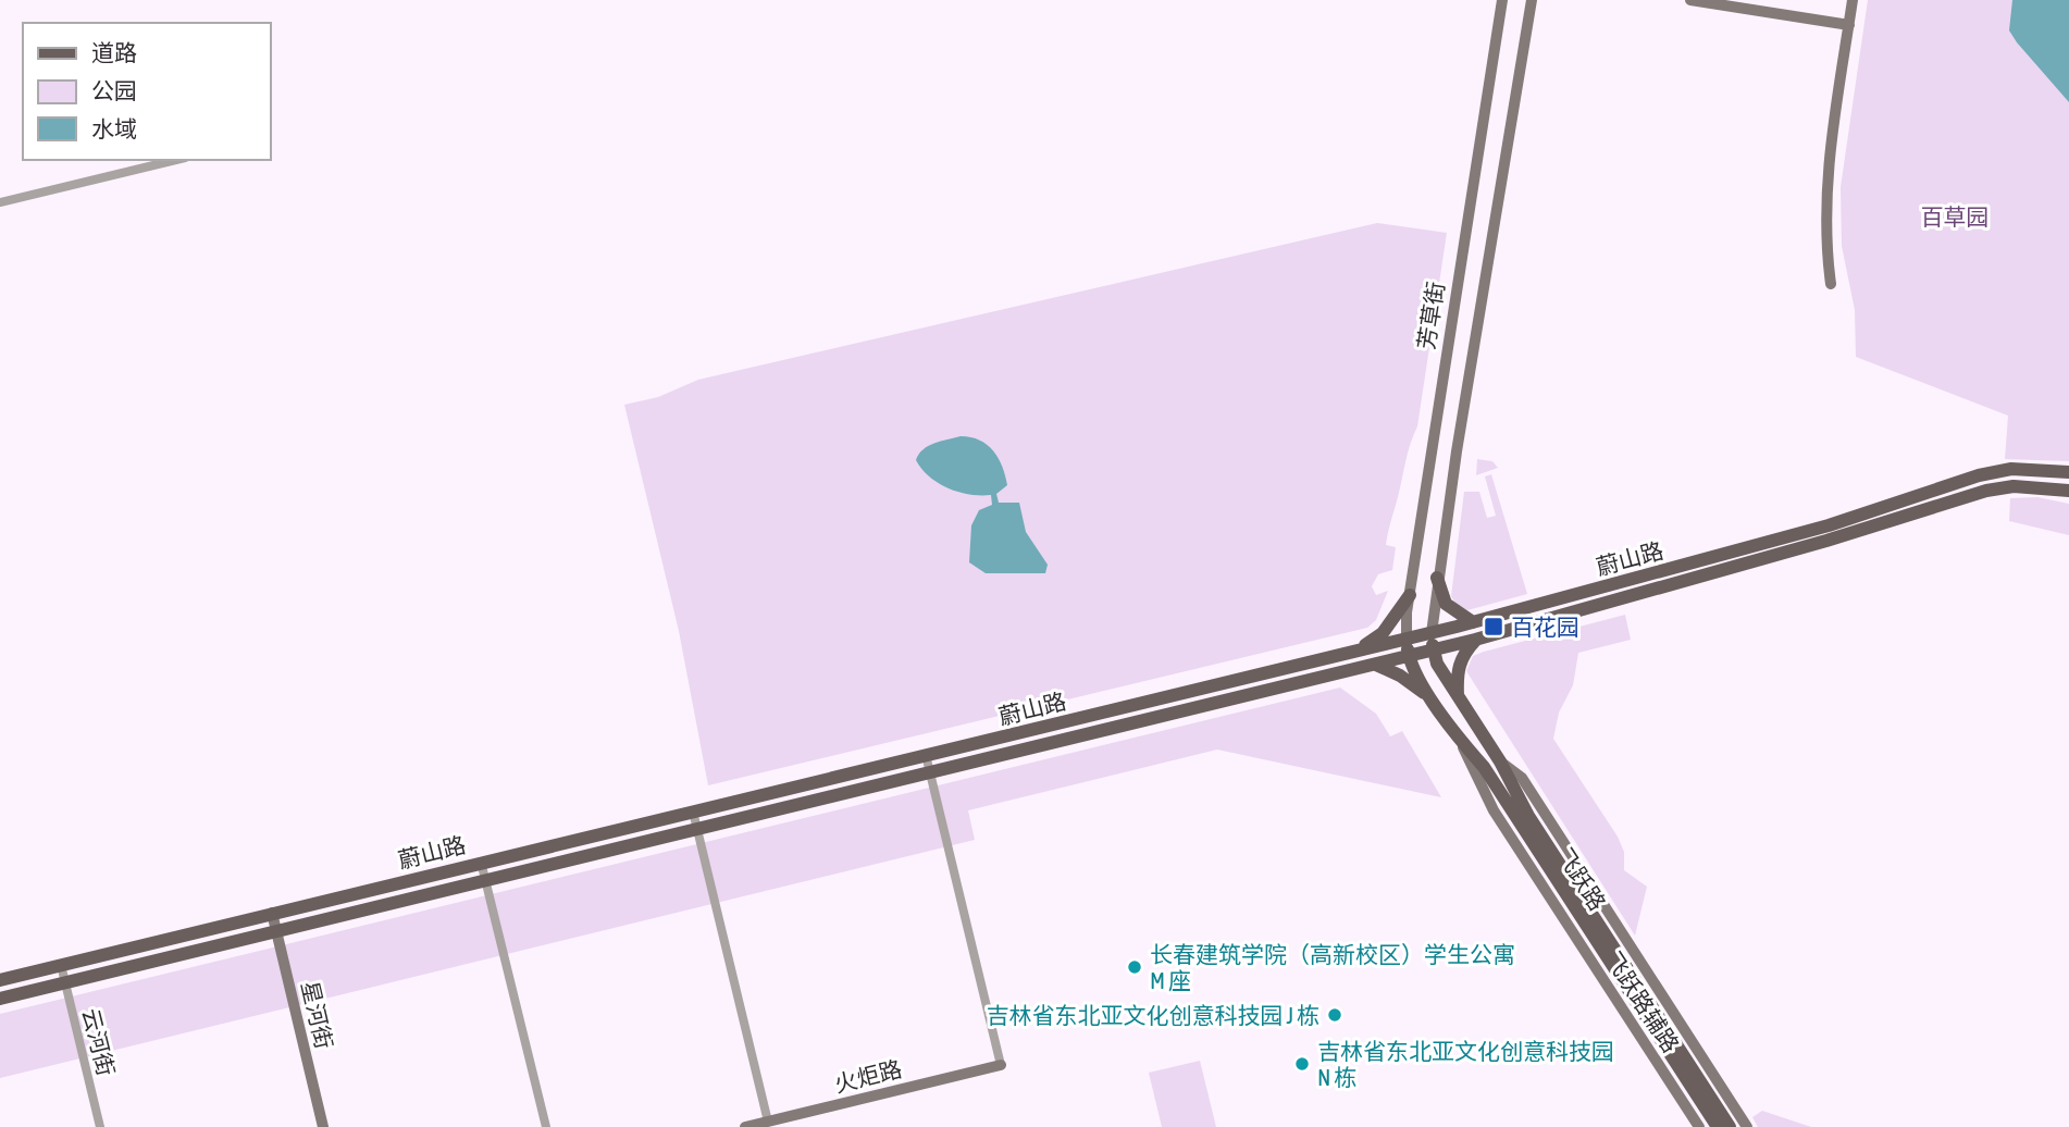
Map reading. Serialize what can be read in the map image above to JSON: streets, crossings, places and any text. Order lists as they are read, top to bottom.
{
  "streets": {
    "main road": ["蔚山路", "飞跃路"],
    "street": [
      "芳草街",
      "飞跃路辅路",
      "星河街",
      "云河街",
      "火炬路"
    ]
  },
  "crossings": [
    ["芳草街", "蔚山路"],
    ["芳草街", "飞跃路"],
    ["蔚山路", "飞跃路"],
    ["蔚山路", "星河街"],
    ["蔚山路", "云河街"],
    ["飞跃路", "飞跃路辅路"]
  ],
  "parks": ["百草园"],
  "places": {
    "transit": ["百花园"],
    "other": ["长春建筑学院（高新校区）学生公寓 M 座", "吉林省东北亚文化创意科技园 J 栋", "吉林省东北亚文化创意科技园 N 栋"]
  },
  "legend": ["道路", "公园", "水域"]
}
